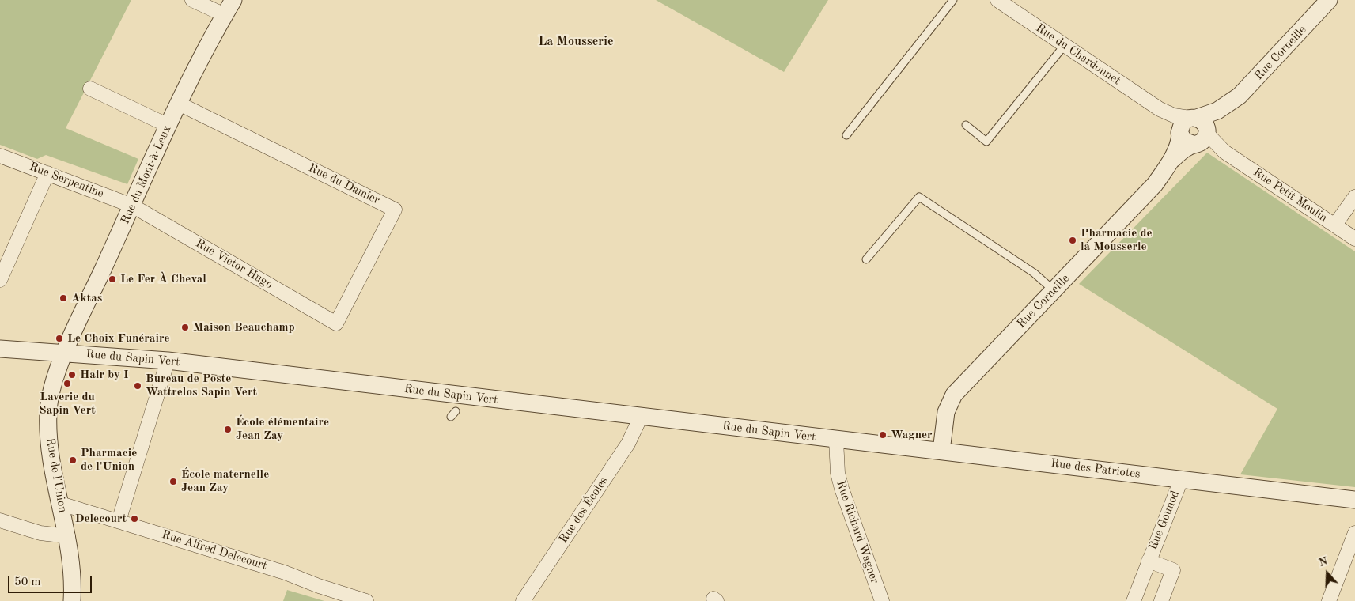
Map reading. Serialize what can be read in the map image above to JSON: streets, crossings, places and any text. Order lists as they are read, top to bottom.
{
  "streets": {
    "street": [
      "Rue Corneille",
      "Rue du Chardonnet",
      "Rue du Mont-à-Leux",
      "Rue Serpentine",
      "Rue du Damier",
      "Rue Petit Moulin",
      "Rue Victor Hugo",
      "Rue du Sapin Vert",
      "Rue des Patriotes",
      "Rue de l'Union",
      "Rue des Écoles",
      "Rue Gounod",
      "Rue Richard Wagner",
      "Rue Alfred Delecourt"
    ]
  },
  "crossings": [
    ["Rue Corneille", "Rue du Chardonnet"],
    ["Rue Corneille", "Rue Petit Moulin"],
    ["Rue Corneille", "Rue des Patriotes"],
    ["Rue du Chardonnet", "Rue Petit Moulin"],
    ["Rue du Mont-à-Leux", "Rue Serpentine"],
    ["Rue du Mont-à-Leux", "Rue du Damier"],
    ["Rue du Mont-à-Leux", "Rue Victor Hugo"],
    ["Rue du Mont-à-Leux", "Rue du Sapin Vert"],
    ["Rue du Mont-à-Leux", "Rue de l'Union"],
    ["Rue Serpentine", "Rue Victor Hugo"],
    ["Rue du Damier", "Rue Victor Hugo"],
    ["Rue du Sapin Vert", "Rue des Patriotes"],
    ["Rue du Sapin Vert", "Rue de l'Union"],
    ["Rue du Sapin Vert", "Rue des Écoles"],
    ["Rue du Sapin Vert", "Rue Richard Wagner"],
    ["Rue des Patriotes", "Rue Gounod"],
    ["Rue des Patriotes", "Rue Richard Wagner"],
    ["Rue de l'Union", "Rue Alfred Delecourt"]
  ],
  "districts": ["La Mousserie"],
  "places": [
    "Pharmacie de la Mousserie",
    "Le Fer À Cheval",
    "Aktas",
    "Maison Beauchamp",
    "Le Choix Funéraire",
    "Hair by I",
    "Laverie du Sapin Vert",
    "Bureau de Poste Wattrelos Sapin Vert",
    "École élémentaire Jean Zay",
    "Wagner",
    "Pharmacie de l'Union",
    "École maternelle Jean Zay",
    "Delecourt"
  ],
  "scale_bar": "50 m",
  "north": "top"
}
